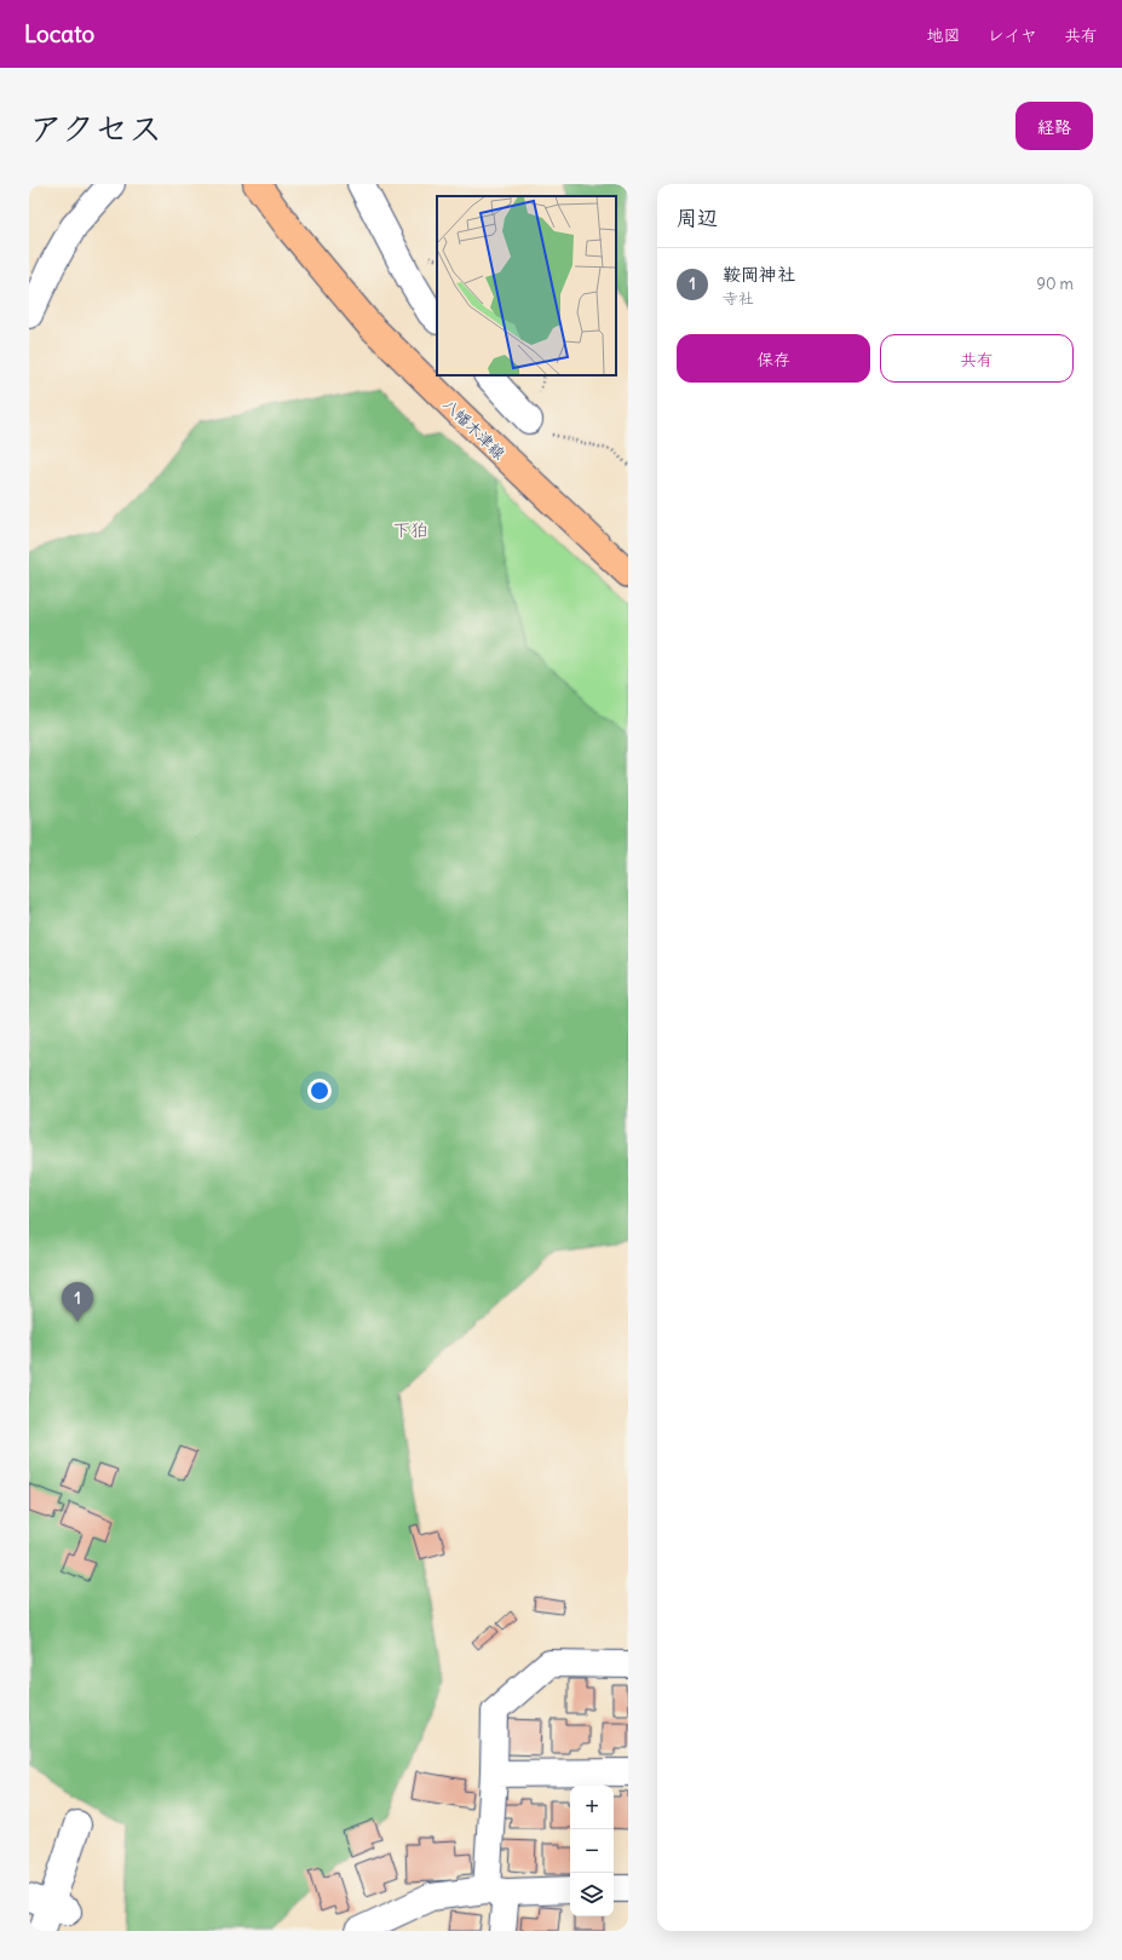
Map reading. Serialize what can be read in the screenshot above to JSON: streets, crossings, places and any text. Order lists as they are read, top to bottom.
{
  "streets": {
    "main road": ["八幡木津線"]
  },
  "districts": ["下狛"],
  "page": {
    "header": "Locato",
    "nav": ["地図", "レイヤ", "共有"],
    "title": "アクセス",
    "buttons": [
      "経路",
      ["保存", "共有"]
    ],
    "heading": "周辺",
    "list": [
      {
        "mark": "1",
        "name": "鞍岡神社",
        "note": "寺社",
        "value": "90 m"
      }
    ],
    "pins": "1",
    "map_buttons": ["+", "−"]
  }
}
